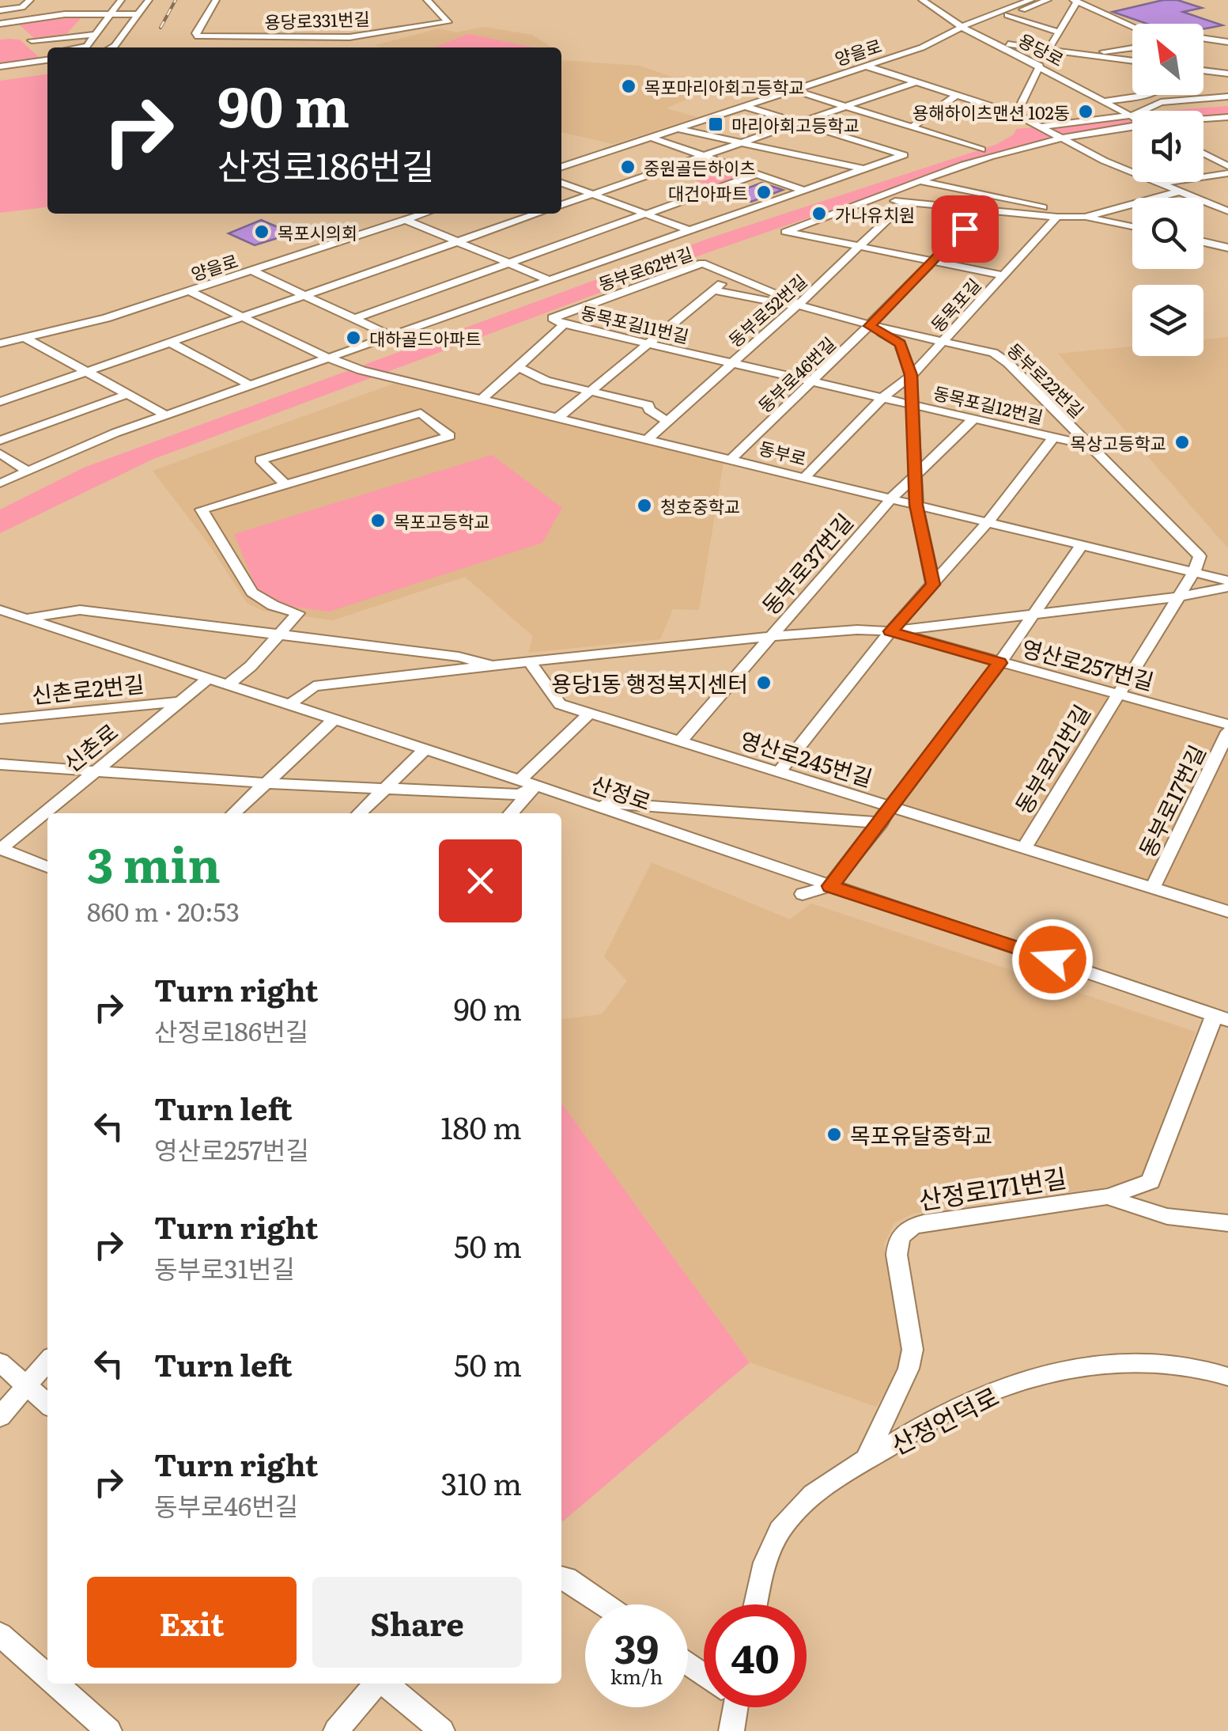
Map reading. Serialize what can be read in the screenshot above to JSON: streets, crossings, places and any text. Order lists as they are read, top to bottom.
{
  "streets": {
    "street": [
      "용당로331번길",
      "용당로",
      "양을로",
      "동부로62번길",
      "동목포길",
      "동부로52번길",
      "동목포길11번길",
      "동부로46번길",
      "동부로22번길",
      "동목포길12번길",
      "동부로",
      "동부로37번길",
      "영산로257번길",
      "신촌로2번길",
      "신촌로",
      "영산로245번길",
      "동부로21번길",
      "산정로",
      "동부로17번길",
      "산정로171번길",
      "산정언덕로"
    ]
  },
  "crossings": [
    ["용당로", "양을로"],
    ["양을로", "동부로"],
    ["동부로62번길", "동목포길11번길"],
    ["동부로62번길", "동부로"],
    ["동목포길", "동목포길11번길"],
    ["동목포길", "동부로22번길"],
    ["동목포길", "동목포길12번길"],
    ["동목포길", "동부로"],
    ["동부로52번길", "동목포길11번길"],
    ["동부로52번길", "동부로"],
    ["동목포길11번길", "동부로46번길"],
    ["동목포길11번길", "동목포길12번길"],
    ["동부로46번길", "동부로22번길"],
    ["동부로46번길", "동부로"],
    ["동부로22번길", "동목포길12번길"],
    ["동부로22번길", "동부로"],
    ["동부로22번길", "동부로21번길"],
    ["동목포길12번길", "동부로37번길"],
    ["동부로", "동부로37번길"],
    ["동부로", "동부로21번길"],
    ["동부로37번길", "영산로245번길"],
    ["영산로257번길", "동부로21번길"],
    ["신촌로2번길", "신촌로"],
    ["신촌로", "산정로"],
    ["영산로245번길", "동부로21번길"],
    ["영산로245번길", "동부로17번길"],
    ["산정로", "산정로171번길"],
    ["산정로171번길", "산정언덕로"]
  ],
  "places": {
    "other": [
      "목포마리아회고등학교",
      "용해하이츠맨션 102동",
      "중원골든하이츠",
      "대건아파트",
      "가나유치원",
      "목포시의회",
      "대하골드아파트",
      "목상고등학교",
      "청호중학교",
      "목포고등학교",
      "용당1동 행정복지센터",
      "목포유달중학교"
    ],
    "transit": ["마리아회고등학교"]
  },
  "north": "top left",
  "page": {
    "turn": ["90 m", "산정로186번길"],
    "heading": ["3 min", "860 m · 20:53"],
    "list": [
      {
        "name": "Turn right",
        "note": "산정로186번길",
        "value": "90 m"
      },
      {
        "name": "Turn left",
        "note": "영산로257번길",
        "value": "180 m"
      },
      {
        "name": "Turn right",
        "note": "동부로31번길",
        "value": "50 m"
      },
      {
        "name": "Turn left",
        "value": "50 m"
      },
      {
        "name": "Turn right",
        "note": "동부로46번길",
        "value": "310 m"
      }
    ],
    "buttons": ["Exit", "Share"],
    "speed": "39 km/h",
    "limit": "40"
  }
}
